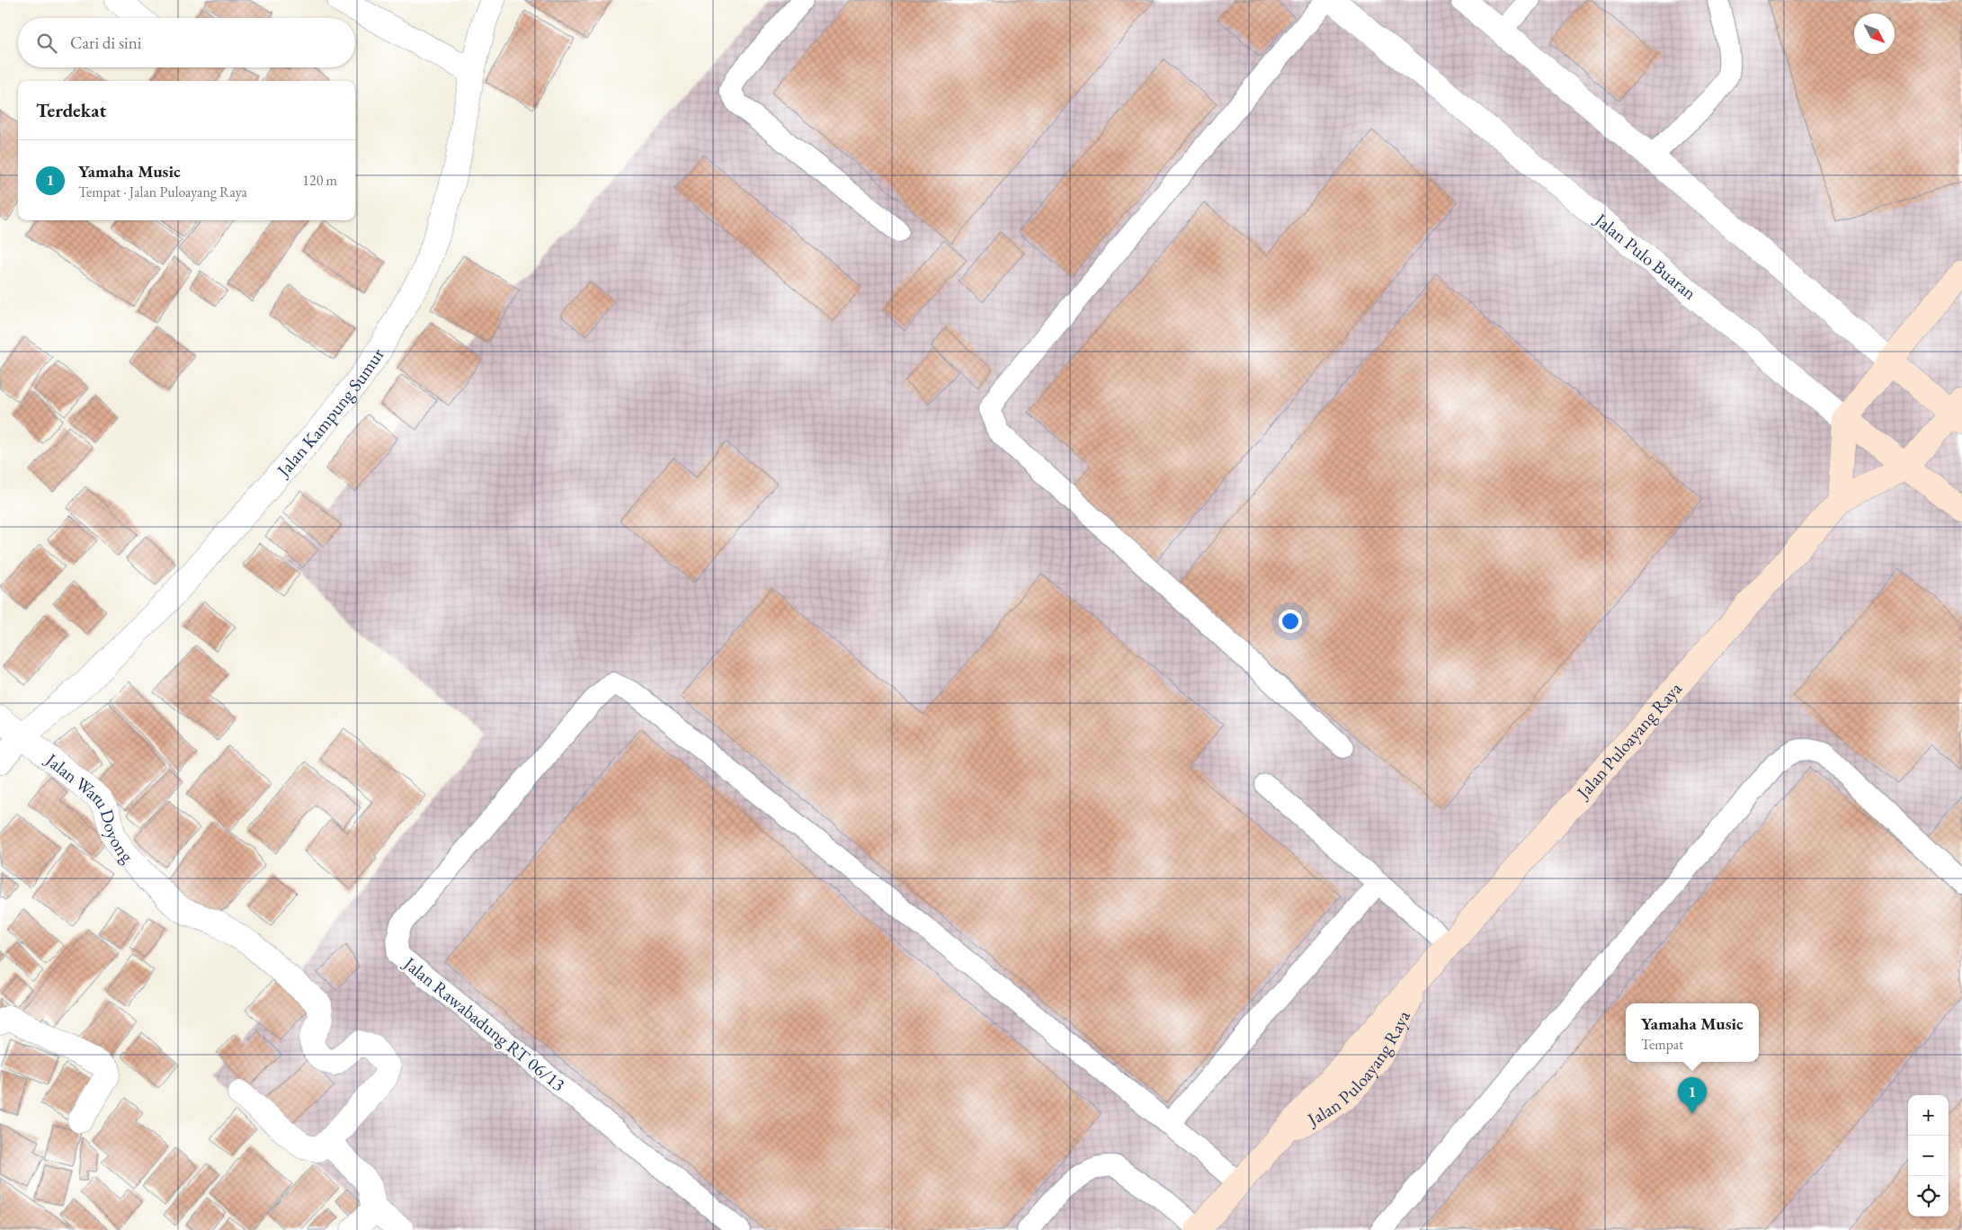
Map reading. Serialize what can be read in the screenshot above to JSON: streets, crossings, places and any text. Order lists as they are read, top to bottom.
{
  "streets": {
    "street": [
      "Jalan Pulo Buaran",
      "Jalan Kampung Sumur",
      "Jalan Puloayang Raya",
      "Jalan Waru Doyong"
    ],
    "lane": ["Jalan Rawabadung RT 06/13"]
  },
  "crossings": [
    ["Jalan Pulo Buaran", "Jalan Puloayang Raya"],
    ["Jalan Kampung Sumur", "Jalan Waru Doyong"]
  ],
  "north": "bottom right",
  "page": {
    "search": "Cari di sini",
    "heading": "Terdekat",
    "list": [
      {
        "mark": "1",
        "name": "Yamaha Music",
        "note": "Tempat · Jalan Puloayang Raya",
        "value": "120 m"
      }
    ],
    "popup": ["Yamaha Music", "Tempat"],
    "pins": "1",
    "map_buttons": ["+", "−"]
  }
}
